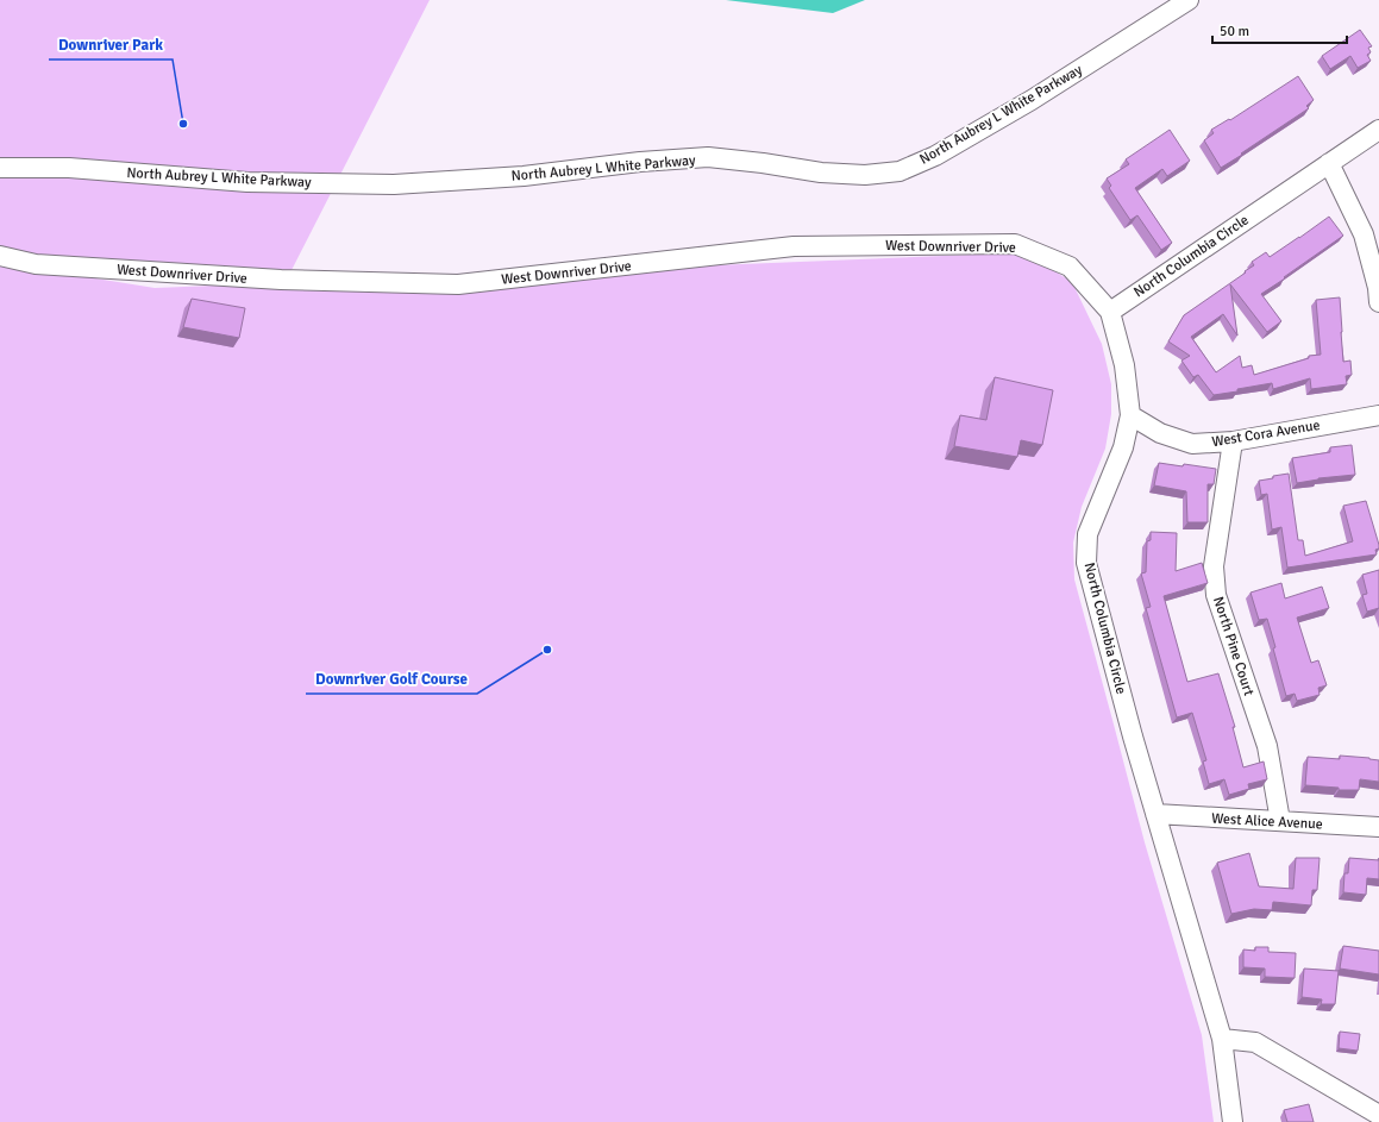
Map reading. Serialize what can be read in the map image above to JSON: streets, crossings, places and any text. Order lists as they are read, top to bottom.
{
  "streets": {
    "street": [
      "North Aubrey L White Parkway",
      "West Downriver Drive",
      "North Columbia Circle",
      "West Cora Avenue",
      "North Pine Court",
      "West Alice Avenue"
    ]
  },
  "crossings": [
    ["West Downriver Drive", "North Columbia Circle"],
    ["North Columbia Circle", "West Cora Avenue"],
    ["North Columbia Circle", "West Alice Avenue"],
    ["West Cora Avenue", "North Pine Court"],
    ["North Pine Court", "West Alice Avenue"]
  ],
  "places": ["Downriver Park", "Downriver Golf Course"],
  "scale_bar": "50 m"
}
